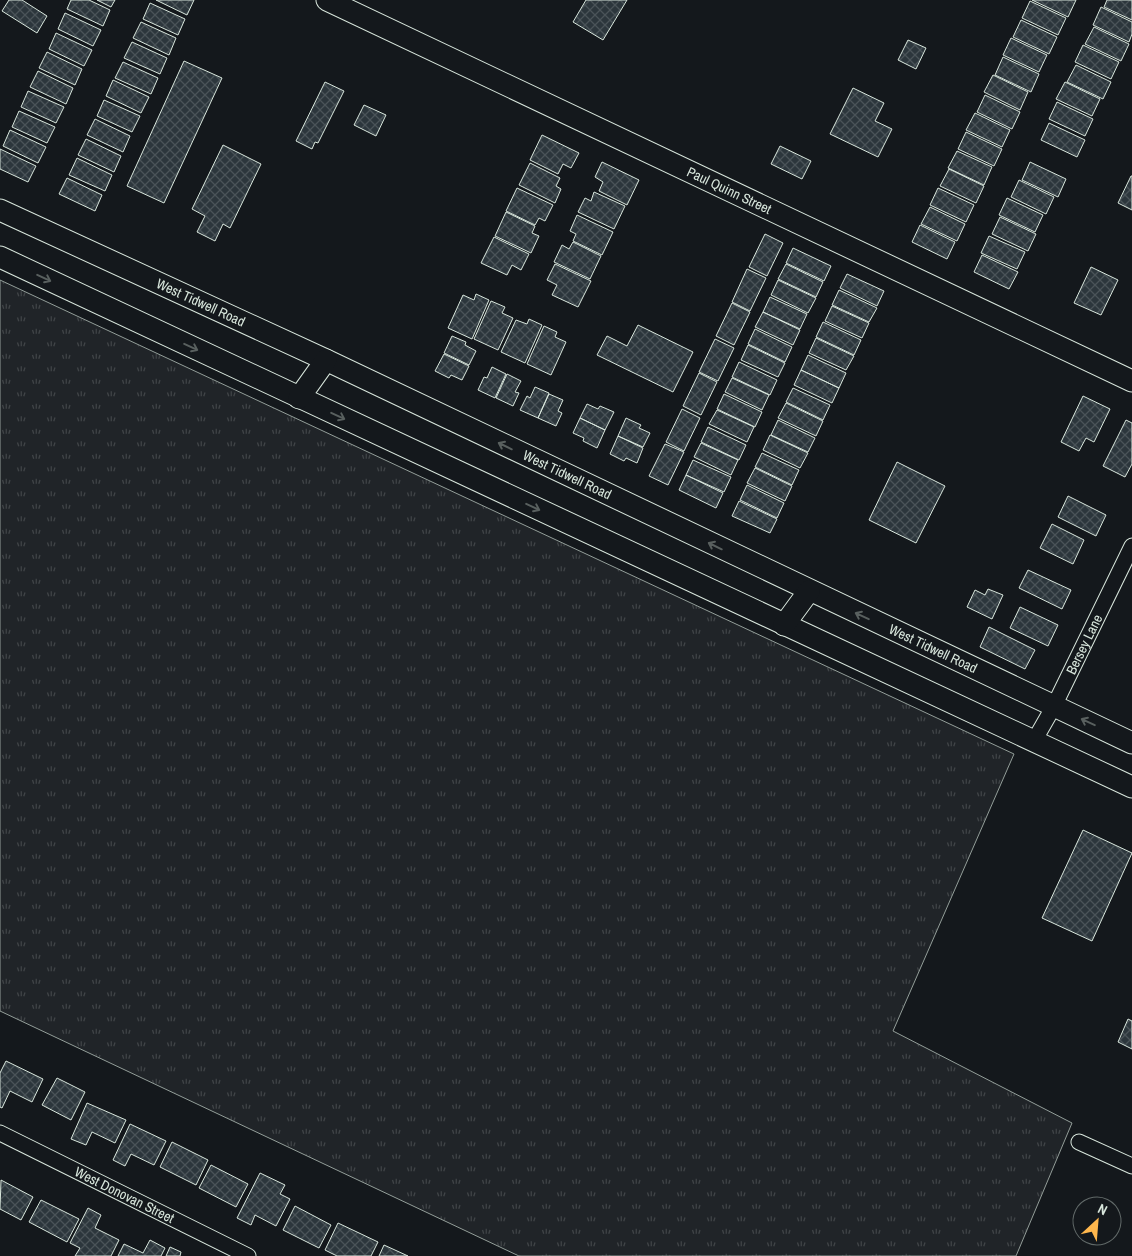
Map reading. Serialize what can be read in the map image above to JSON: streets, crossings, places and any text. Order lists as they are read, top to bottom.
{
  "streets": {
    "main road": ["Paul Quinn Street", "West Tidwell Road"],
    "street": ["Bersey Lane", "West Donovan Street"]
  },
  "crossings": [
    ["West Tidwell Road", "Bersey Lane"]
  ],
  "north": "top right"
}
